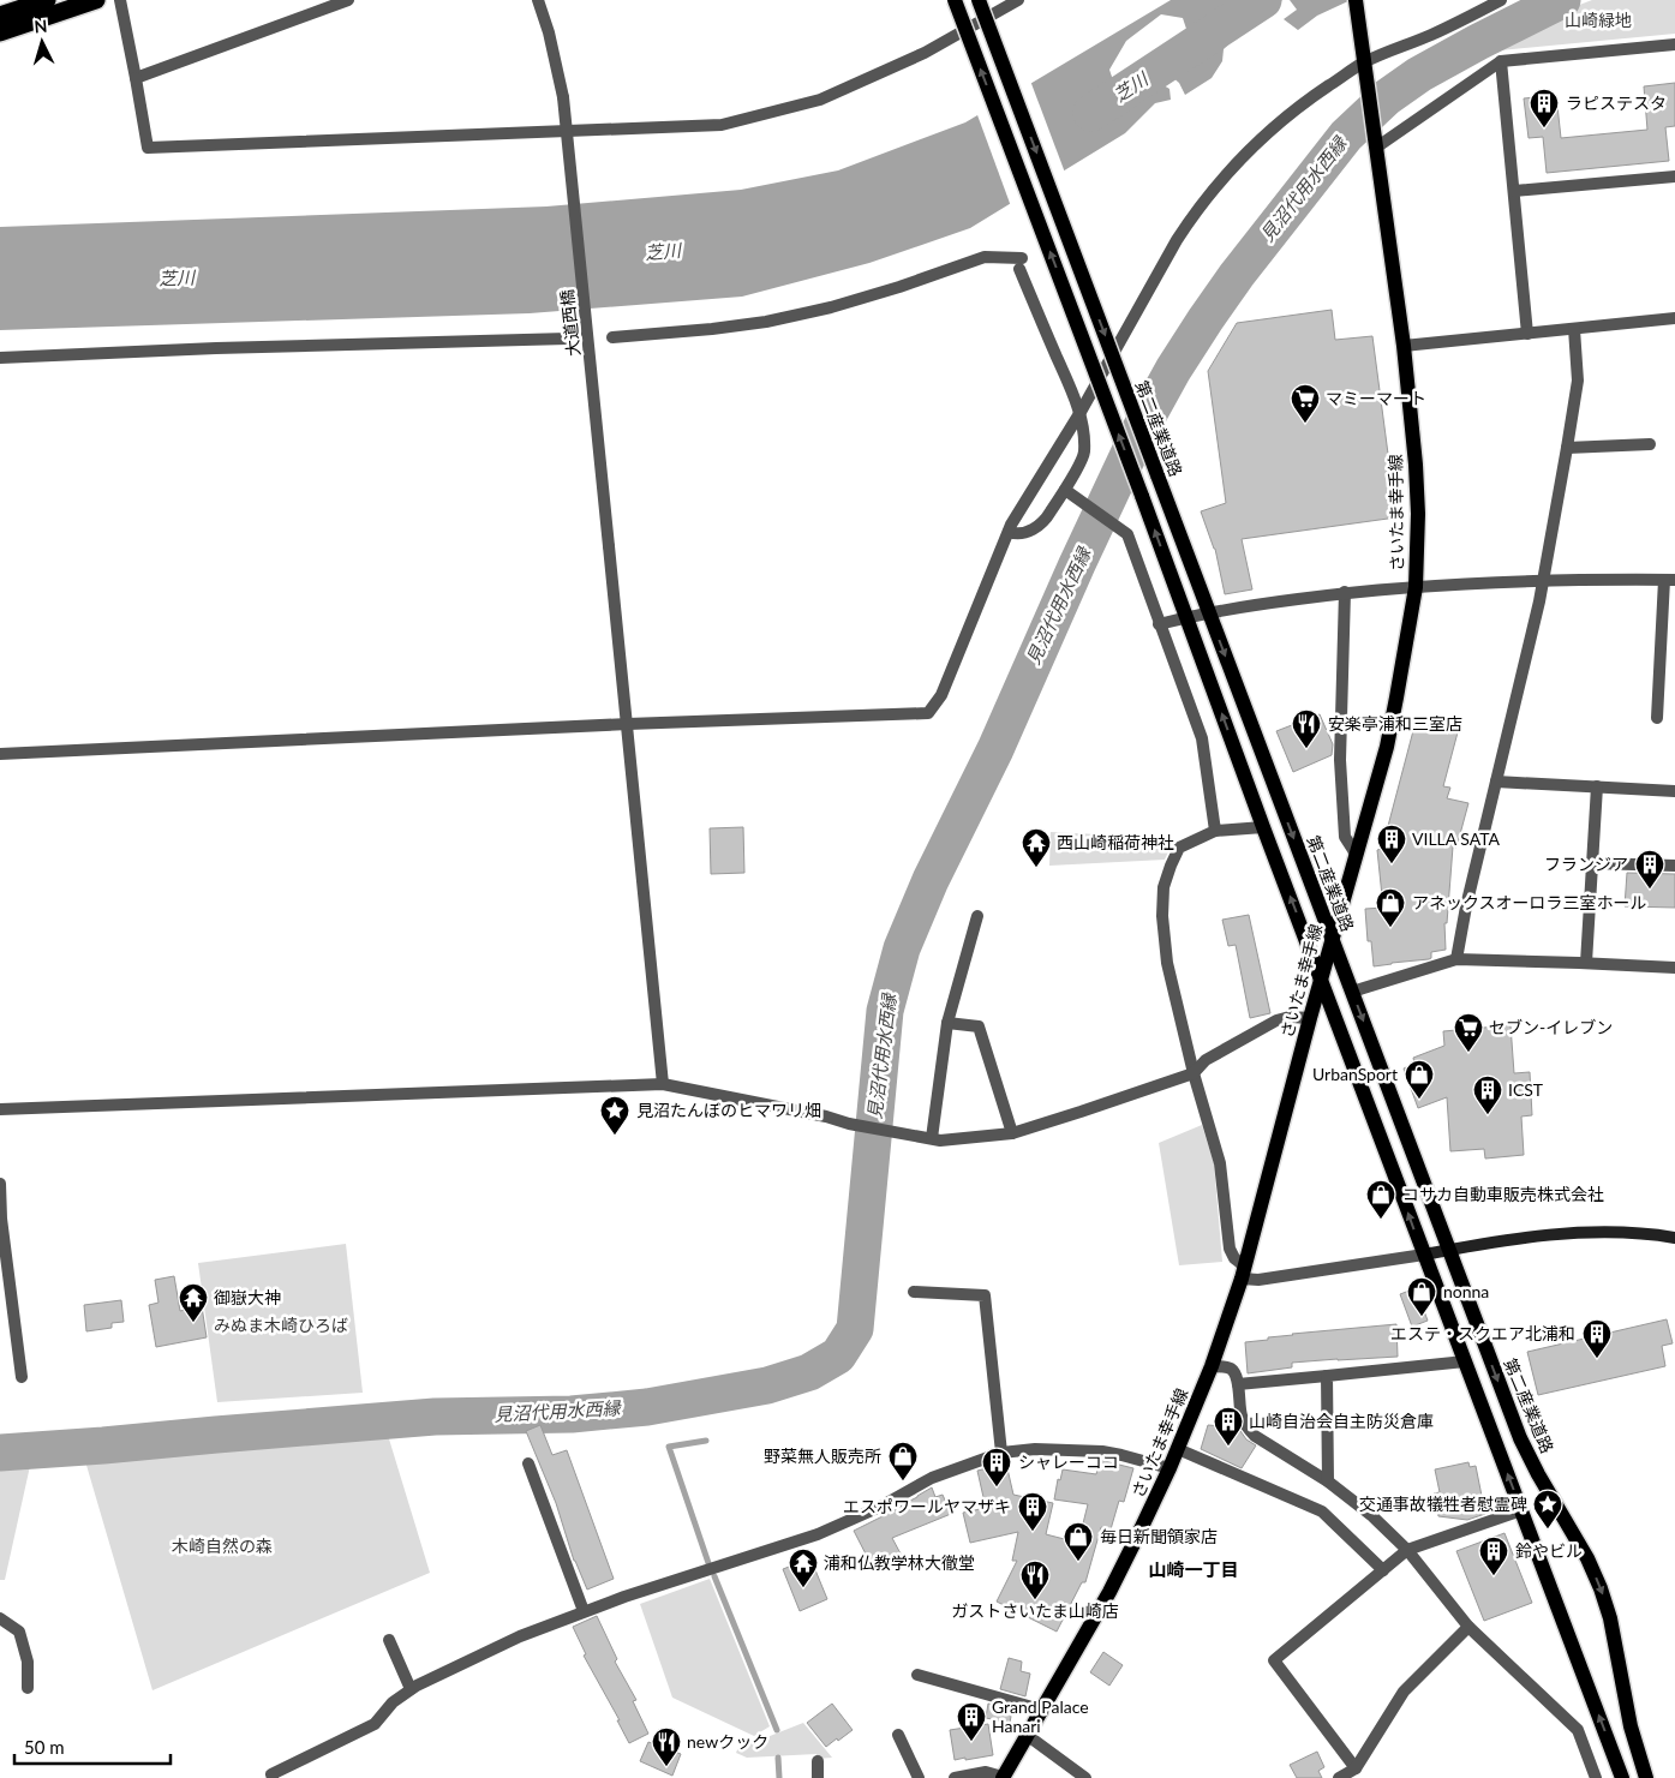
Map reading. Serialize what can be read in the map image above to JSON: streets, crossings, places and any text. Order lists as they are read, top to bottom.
{
  "streets": {
    "main road": ["第二産業道路", "さいたま幸手線"],
    "street": ["大道西橋"]
  },
  "crossings": [
    ["第二産業道路", "さいたま幸手線"]
  ],
  "districts": ["山崎一丁目"],
  "water": ["芝川", "見沼代用水西縁"],
  "parks": ["山崎緑地", "みぬま木崎ひろば", "木崎自然の森"],
  "places": {
    "building": [
      "ラピステスタ",
      "VILLA SATA",
      "フランジア",
      "ICST",
      "エステ・スクエア北浦和",
      "山崎自治会自主防災倉庫",
      "シャレーココ",
      "エスポワールヤマザキ",
      "鈴やビル",
      "Grand Palace Hanari"
    ],
    "supermarket": ["マミーマート", "セブン-イレブン"],
    "restaurant": ["安楽亭浦和三室店", "ガストさいたま山崎店", "newクック"],
    "temple": ["西山崎稲荷神社", "御嶽大神", "浦和仏教学林大徹堂"],
    "shop": [
      "アネックスオーロラ三室ホール",
      "UrbanSport",
      "コサカ自動車販売株式会社",
      "nonna",
      "野菜無人販売所",
      "毎日新聞領家店"
    ],
    "place": ["見沼たんぼのヒマワリ畑", "交通事故犠牲者慰霊碑"]
  },
  "scale_bar": "50 m",
  "north": "top"
}
